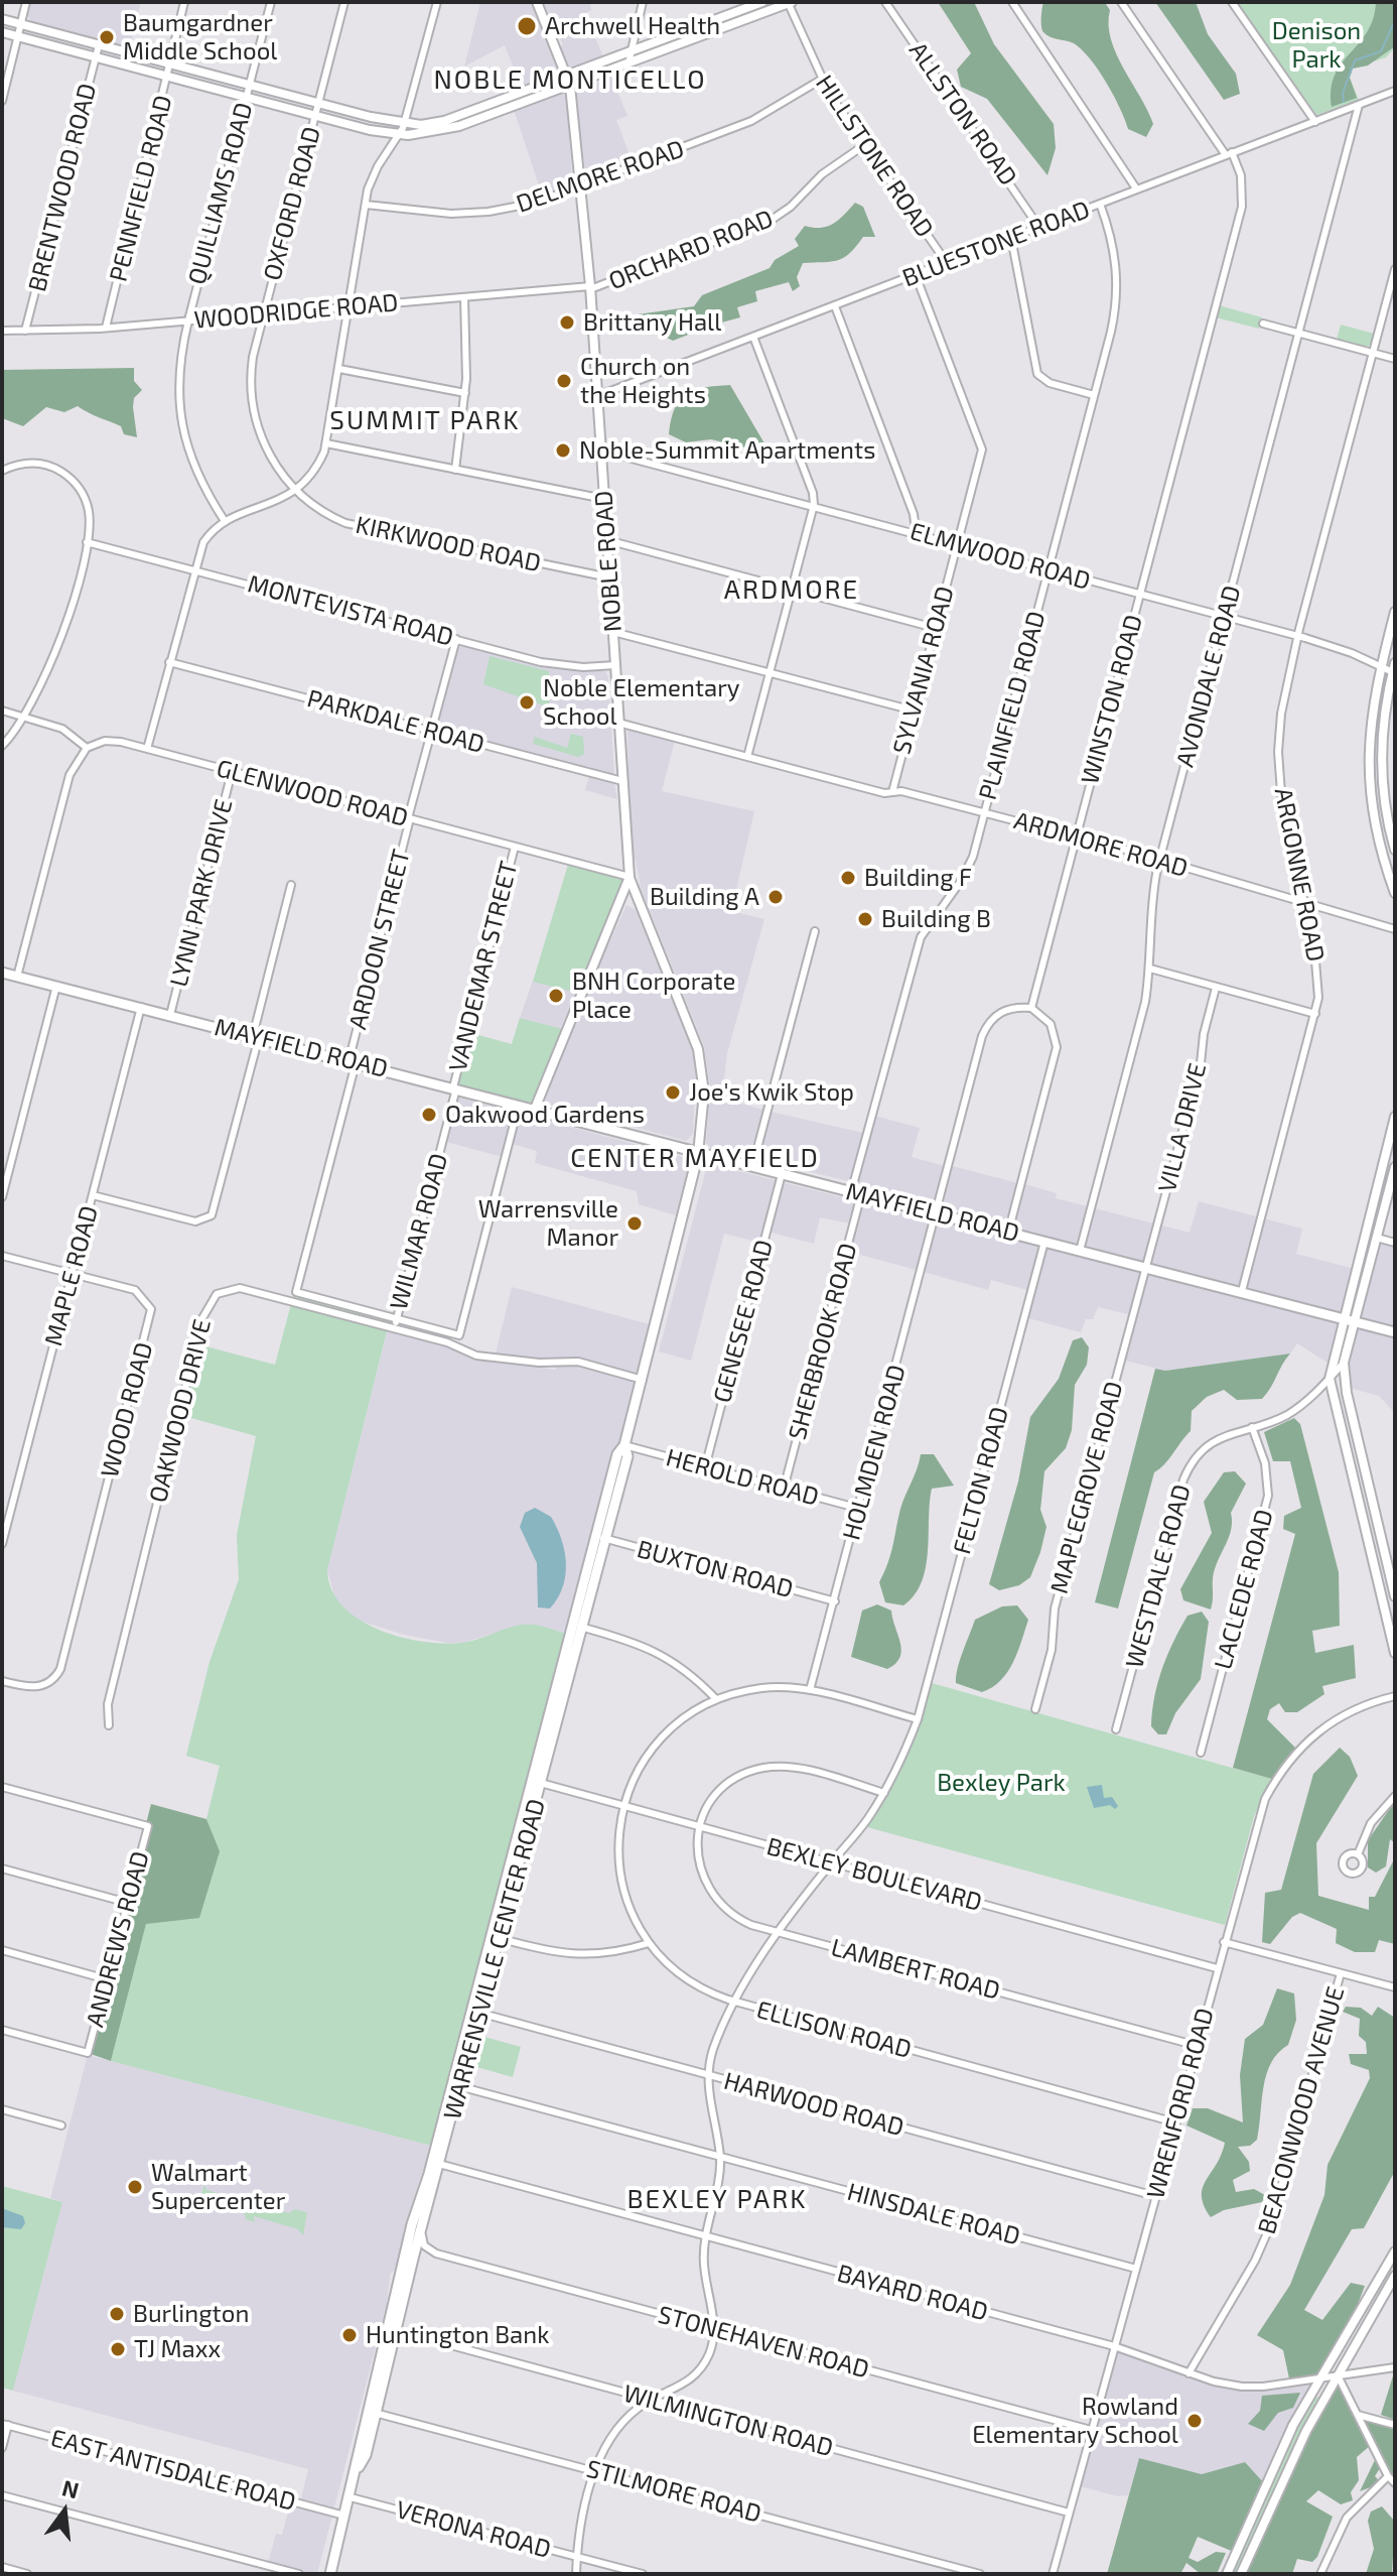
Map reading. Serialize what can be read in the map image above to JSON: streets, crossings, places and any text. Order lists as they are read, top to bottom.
{
  "streets": {
    "main road": ["NOBLE ROAD", "MAYFIELD ROAD", "WARRENSVILLE CENTER ROAD"],
    "street": [
      "ALLSTON ROAD",
      "HILLSTONE ROAD",
      "DELMORE ROAD",
      "BRENTWOOD ROAD",
      "PENNFIELD ROAD",
      "QUILLIAMS ROAD",
      "OXFORD ROAD",
      "BLUESTONE ROAD",
      "ORCHARD ROAD",
      "WOODRIDGE ROAD",
      "KIRKWOOD ROAD",
      "ELMWOOD ROAD",
      "MONTEVISTA ROAD",
      "SYLVANIA ROAD",
      "AVONDALE ROAD",
      "WINSTON ROAD",
      "PLAINFIELD ROAD",
      "PARKDALE ROAD",
      "GLENWOOD ROAD",
      "ARDMORE ROAD",
      "ARGONNE ROAD",
      "LYNN PARK DRIVE",
      "ARDOON STREET",
      "VANDEMAR STREET",
      "VILLA DRIVE",
      "WILMAR ROAD",
      "MAPLE ROAD",
      "GENESEE ROAD",
      "SHERBROOK ROAD",
      "WOOD ROAD",
      "OAKWOOD DRIVE",
      "HOLMDEN ROAD",
      "HEROLD ROAD",
      "FELTON ROAD",
      "MAPLEGROVE ROAD",
      "BUXTON ROAD",
      "WESTDALE ROAD",
      "LACLEDE ROAD",
      "BEXLEY BOULEVARD",
      "ANDREWS ROAD",
      "LAMBERT ROAD",
      "ELLISON ROAD",
      "WRENFORD ROAD",
      "HARWOOD ROAD",
      "BEACONWOOD AVENUE",
      "HINSDALE ROAD",
      "BAYARD ROAD",
      "STONEHAVEN ROAD",
      "WILMINGTON ROAD",
      "EAST ANTISDALE ROAD",
      "STILMORE ROAD",
      "VERONA ROAD"
    ]
  },
  "crossings": [
    ["ALLSTON ROAD", "BLUESTONE ROAD"],
    ["HILLSTONE ROAD", "DELMORE ROAD"],
    ["HILLSTONE ROAD", "BLUESTONE ROAD"],
    ["HILLSTONE ROAD", "ORCHARD ROAD"],
    ["DELMORE ROAD", "NOBLE ROAD"],
    ["BRENTWOOD ROAD", "WOODRIDGE ROAD"],
    ["PENNFIELD ROAD", "WOODRIDGE ROAD"],
    ["QUILLIAMS ROAD", "WOODRIDGE ROAD"],
    ["OXFORD ROAD", "WOODRIDGE ROAD"],
    ["OXFORD ROAD", "KIRKWOOD ROAD"],
    ["BLUESTONE ROAD", "NOBLE ROAD"],
    ["BLUESTONE ROAD", "SYLVANIA ROAD"],
    ["BLUESTONE ROAD", "AVONDALE ROAD"],
    ["BLUESTONE ROAD", "WINSTON ROAD"],
    ["BLUESTONE ROAD", "PLAINFIELD ROAD"],
    ["ORCHARD ROAD", "WOODRIDGE ROAD"],
    ["ORCHARD ROAD", "NOBLE ROAD"],
    ["WOODRIDGE ROAD", "NOBLE ROAD"],
    ["KIRKWOOD ROAD", "NOBLE ROAD"],
    ["ELMWOOD ROAD", "NOBLE ROAD"],
    ["ELMWOOD ROAD", "SYLVANIA ROAD"],
    ["ELMWOOD ROAD", "AVONDALE ROAD"],
    ["ELMWOOD ROAD", "WINSTON ROAD"],
    ["ELMWOOD ROAD", "PLAINFIELD ROAD"],
    ["ELMWOOD ROAD", "ARGONNE ROAD"],
    ["NOBLE ROAD", "MONTEVISTA ROAD"],
    ["NOBLE ROAD", "PARKDALE ROAD"],
    ["NOBLE ROAD", "GLENWOOD ROAD"],
    ["NOBLE ROAD", "ARDMORE ROAD"],
    ["NOBLE ROAD", "MAYFIELD ROAD"],
    ["NOBLE ROAD", "WARRENSVILLE CENTER ROAD"],
    ["MONTEVISTA ROAD", "ARDOON STREET"],
    ["SYLVANIA ROAD", "ARDMORE ROAD"],
    ["AVONDALE ROAD", "ARDMORE ROAD"],
    ["AVONDALE ROAD", "MAYFIELD ROAD"],
    ["WINSTON ROAD", "ARDMORE ROAD"],
    ["PLAINFIELD ROAD", "ARDMORE ROAD"],
    ["PLAINFIELD ROAD", "MAYFIELD ROAD"],
    ["PLAINFIELD ROAD", "SHERBROOK ROAD"],
    ["PARKDALE ROAD", "ARDOON STREET"],
    ["GLENWOOD ROAD", "LYNN PARK DRIVE"],
    ["GLENWOOD ROAD", "ARDOON STREET"],
    ["GLENWOOD ROAD", "VANDEMAR STREET"],
    ["GLENWOOD ROAD", "WARRENSVILLE CENTER ROAD"],
    ["ARDMORE ROAD", "ARGONNE ROAD"],
    ["ARGONNE ROAD", "MAYFIELD ROAD"],
    ["LYNN PARK DRIVE", "MAYFIELD ROAD"],
    ["ARDOON STREET", "MAYFIELD ROAD"],
    ["ARDOON STREET", "WILMAR ROAD"],
    ["VANDEMAR STREET", "MAYFIELD ROAD"],
    ["VANDEMAR STREET", "WILMAR ROAD"],
    ["MAYFIELD ROAD", "VILLA DRIVE"],
    ["MAYFIELD ROAD", "WILMAR ROAD"],
    ["MAYFIELD ROAD", "MAPLE ROAD"],
    ["MAYFIELD ROAD", "GENESEE ROAD"],
    ["MAYFIELD ROAD", "SHERBROOK ROAD"],
    ["MAYFIELD ROAD", "HOLMDEN ROAD"],
    ["MAYFIELD ROAD", "FELTON ROAD"],
    ["MAYFIELD ROAD", "MAPLEGROVE ROAD"],
    ["MAYFIELD ROAD", "WARRENSVILLE CENTER ROAD"],
    ["VILLA DRIVE", "MAPLEGROVE ROAD"],
    ["WILMAR ROAD", "OAKWOOD DRIVE"],
    ["MAPLE ROAD", "WOOD ROAD"],
    ["GENESEE ROAD", "HEROLD ROAD"],
    ["SHERBROOK ROAD", "HEROLD ROAD"],
    ["OAKWOOD DRIVE", "WARRENSVILLE CENTER ROAD"],
    ["HOLMDEN ROAD", "HEROLD ROAD"],
    ["HOLMDEN ROAD", "BUXTON ROAD"],
    ["HOLMDEN ROAD", "ELLISON ROAD"],
    ["HEROLD ROAD", "WARRENSVILLE CENTER ROAD"],
    ["FELTON ROAD", "BEXLEY BOULEVARD"],
    ["FELTON ROAD", "LAMBERT ROAD"],
    ["FELTON ROAD", "ELLISON ROAD"],
    ["FELTON ROAD", "HARWOOD ROAD"],
    ["BUXTON ROAD", "WARRENSVILLE CENTER ROAD"],
    ["WESTDALE ROAD", "LACLEDE ROAD"],
    ["BEXLEY BOULEVARD", "WARRENSVILLE CENTER ROAD"],
    ["BEXLEY BOULEVARD", "LAMBERT ROAD"],
    ["BEXLEY BOULEVARD", "ELLISON ROAD"],
    ["BEXLEY BOULEVARD", "WRENFORD ROAD"],
    ["WARRENSVILLE CENTER ROAD", "HARWOOD ROAD"],
    ["WARRENSVILLE CENTER ROAD", "HINSDALE ROAD"],
    ["WARRENSVILLE CENTER ROAD", "BAYARD ROAD"],
    ["WARRENSVILLE CENTER ROAD", "WILMINGTON ROAD"],
    ["WARRENSVILLE CENTER ROAD", "EAST ANTISDALE ROAD"],
    ["WARRENSVILLE CENTER ROAD", "STILMORE ROAD"],
    ["WARRENSVILLE CENTER ROAD", "VERONA ROAD"],
    ["LAMBERT ROAD", "WRENFORD ROAD"],
    ["ELLISON ROAD", "WRENFORD ROAD"],
    ["WRENFORD ROAD", "HARWOOD ROAD"],
    ["WRENFORD ROAD", "HINSDALE ROAD"],
    ["WRENFORD ROAD", "BAYARD ROAD"],
    ["WRENFORD ROAD", "STONEHAVEN ROAD"],
    ["WRENFORD ROAD", "WILMINGTON ROAD"],
    ["BEACONWOOD AVENUE", "BAYARD ROAD"]
  ],
  "districts": [
    "NOBLE MONTICELLO",
    "SUMMIT PARK",
    "ARDMORE",
    "CENTER MAYFIELD",
    "BEXLEY PARK"
  ],
  "parks": ["Denison Park", "Bexley Park"],
  "places": [
    "Archwell Health",
    "Baumgardner Middle School",
    "Brittany Hall",
    "Church on the Heights",
    "Noble-Summit Apartments",
    "Noble Elementary School",
    "Building F",
    "Building A",
    "Building B",
    "BNH Corporate Place",
    "Joe's Kwik Stop",
    "Oakwood Gardens",
    "Warrensville Manor",
    "Walmart Supercenter",
    "Burlington",
    "Huntington Bank",
    "TJ Maxx",
    "Rowland Elementary School"
  ],
  "north": "top"
}
